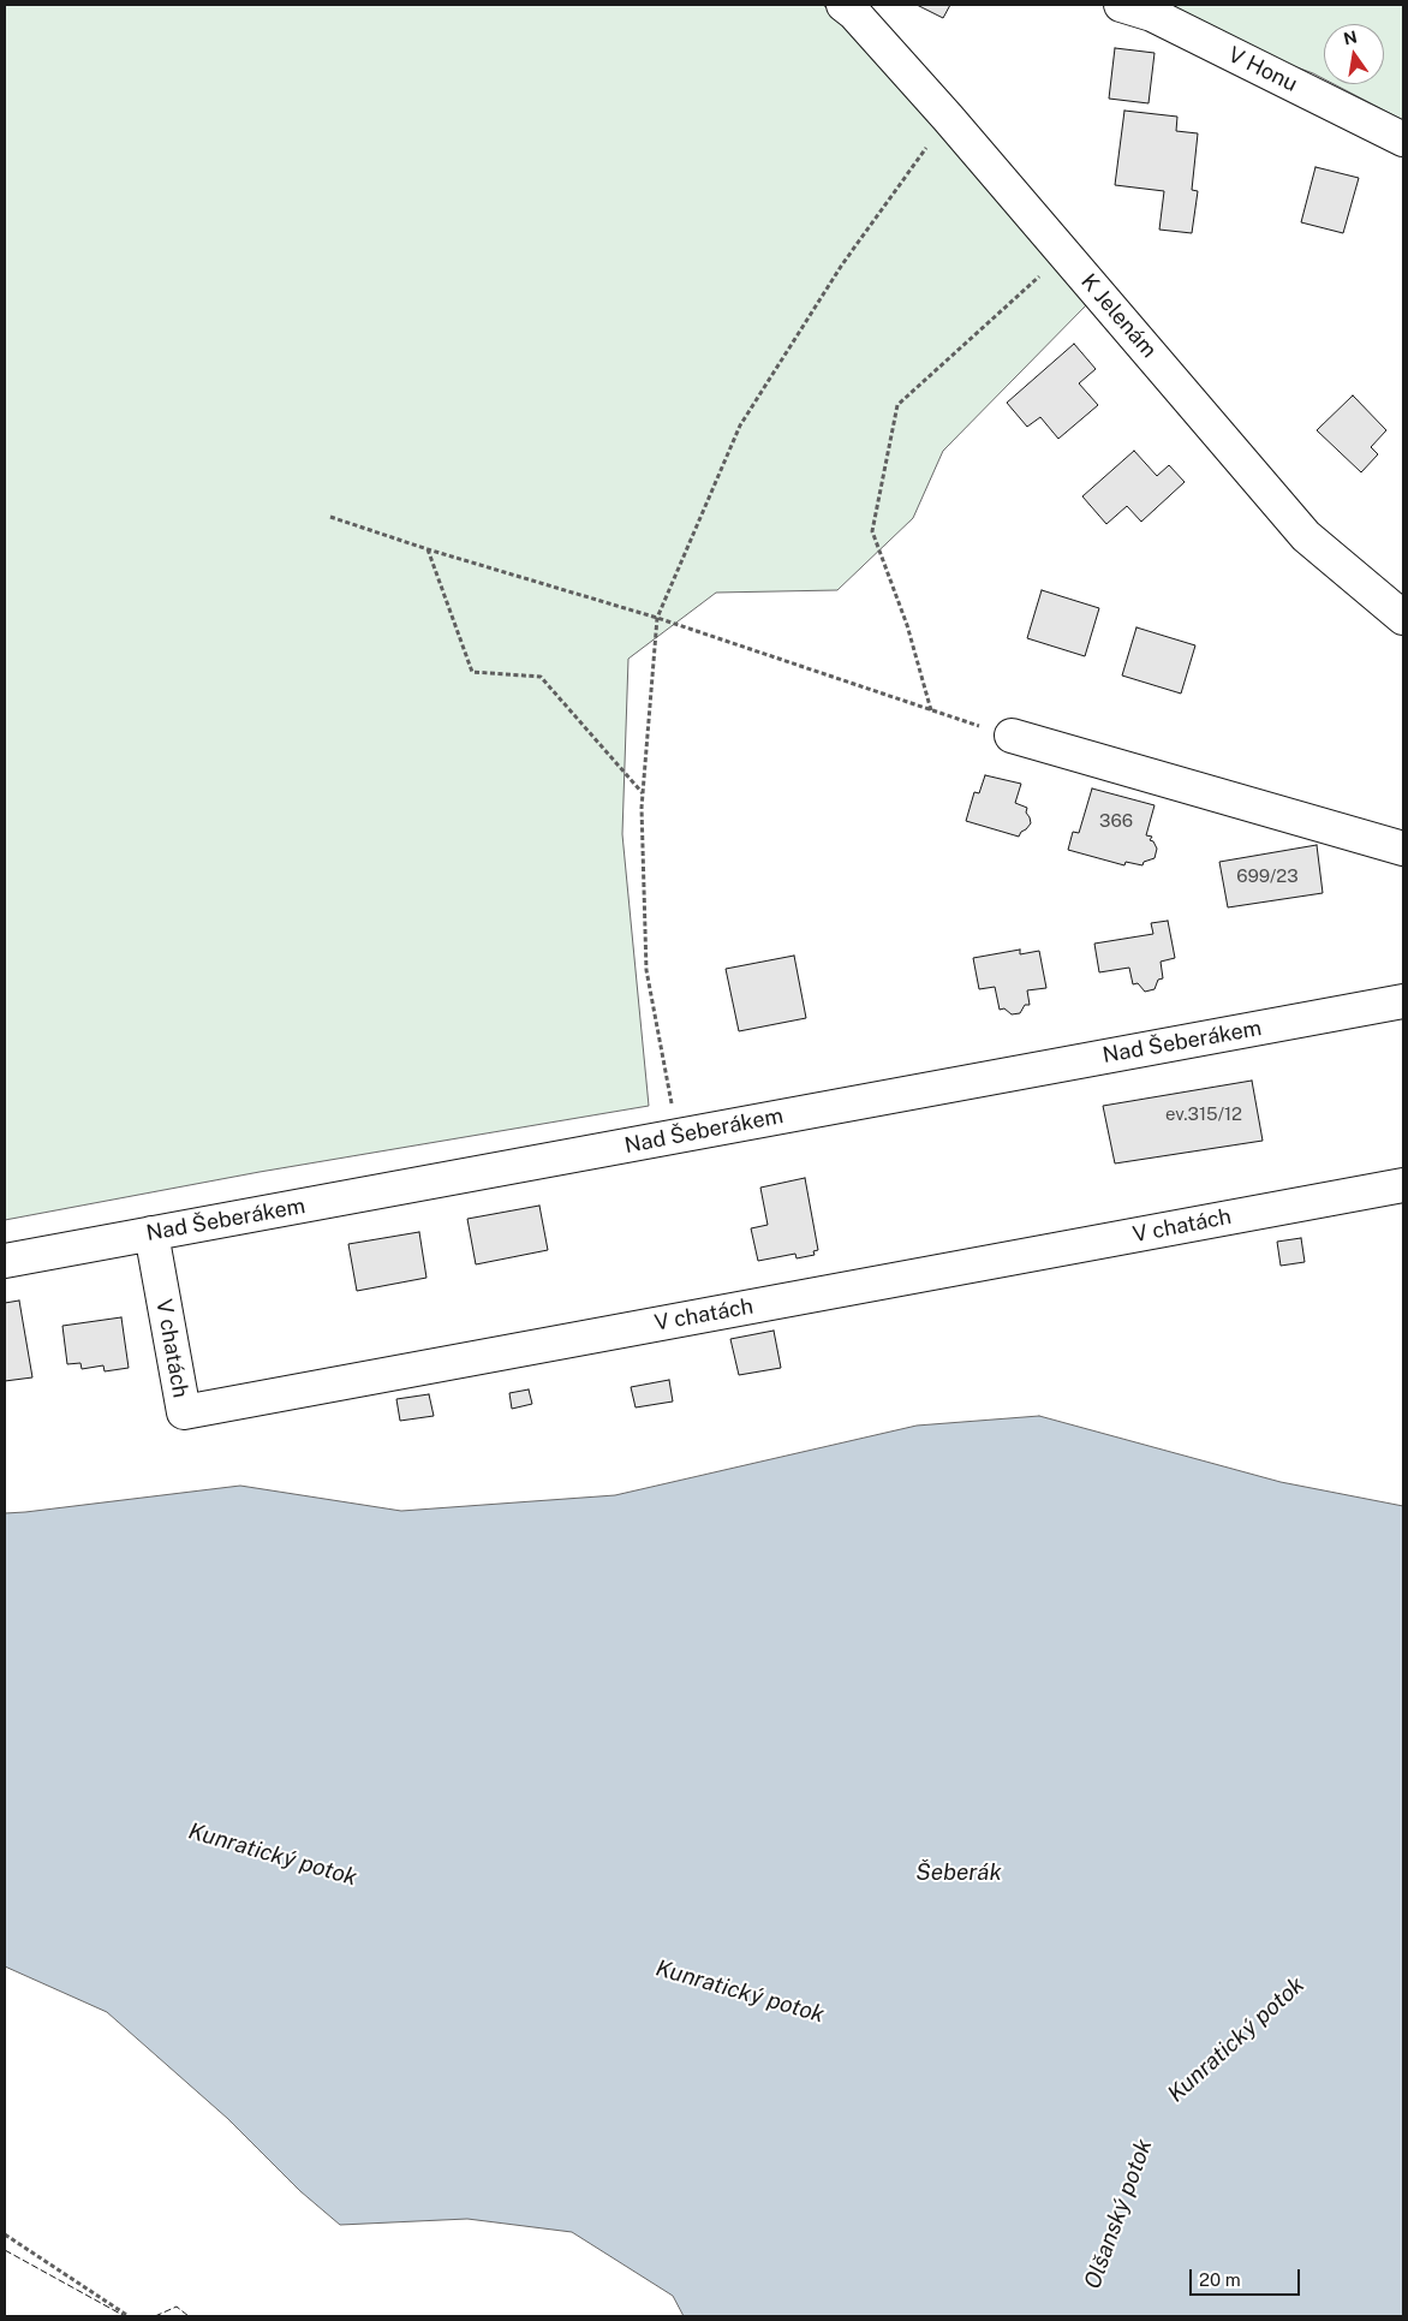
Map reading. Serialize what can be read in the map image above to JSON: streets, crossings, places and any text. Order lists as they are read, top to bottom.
{
  "streets": {
    "street": [
      "V Honu",
      "K Jelenám",
      "Nad Šeberákem",
      "V chatách"
    ]
  },
  "crossings": [
    ["Nad Šeberákem", "V chatách"]
  ],
  "water": ["Kunratický potok", "Šeberák", "Olšanský potok"],
  "house_numbers": ["366", "699/23", "ev.315/12"],
  "scale_bar": "20 m",
  "north": "top"
}
